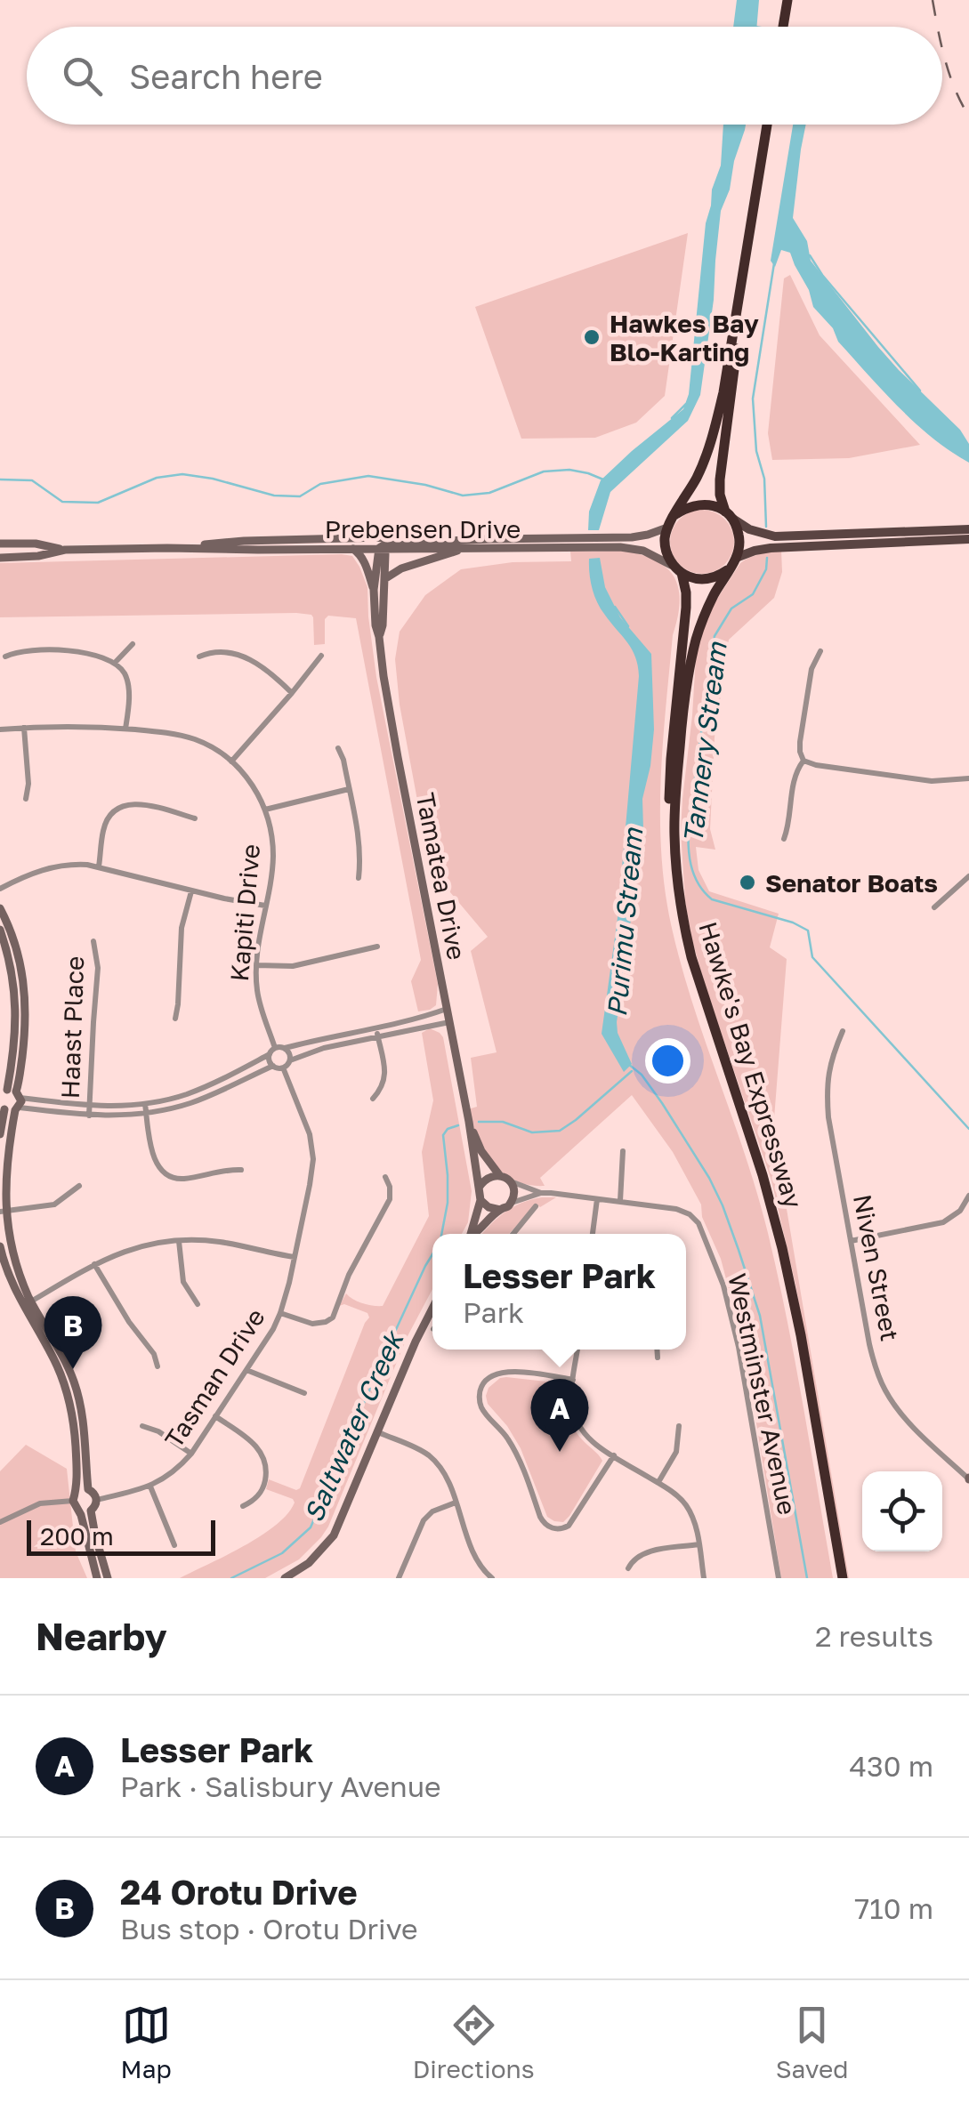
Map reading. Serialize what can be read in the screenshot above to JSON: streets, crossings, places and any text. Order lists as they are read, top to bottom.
{
  "streets": {
    "highway": ["Hawke's Bay Expressway"],
    "main road": ["Prebensen Drive", "Tamatea Drive"],
    "street": [
      "Kapiti Drive",
      "Haast Place",
      "Niven Street",
      "Tasman Drive",
      "Westminster Avenue"
    ]
  },
  "crossings": [
    ["Prebensen Drive", "Tamatea Drive"],
    ["Prebensen Drive", "Hawke's Bay Expressway"],
    ["Tamatea Drive", "Westminster Avenue"],
    ["Kapiti Drive", "Tasman Drive"]
  ],
  "water": ["Tannery Stream", "Purimu Stream", "Saltwater Creek"],
  "places": ["Hawkes Bay Blo-Karting", "Senator Boats"],
  "scale_bar": "200 m",
  "page": {
    "search": "Search here",
    "popup": ["Lesser Park", "Park"],
    "pins": ["B", "A"],
    "scale": "200 m",
    "heading": ["Nearby", "2 results"],
    "list": [
      {
        "mark": "A",
        "name": "Lesser Park",
        "note": "Park · Salisbury Avenue",
        "value": "430 m"
      },
      {
        "mark": "B",
        "name": "24 Orotu Drive",
        "note": "Bus stop · Orotu Drive",
        "value": "710 m"
      }
    ],
    "nav": ["Map", "Directions", "Saved"]
  }
}
